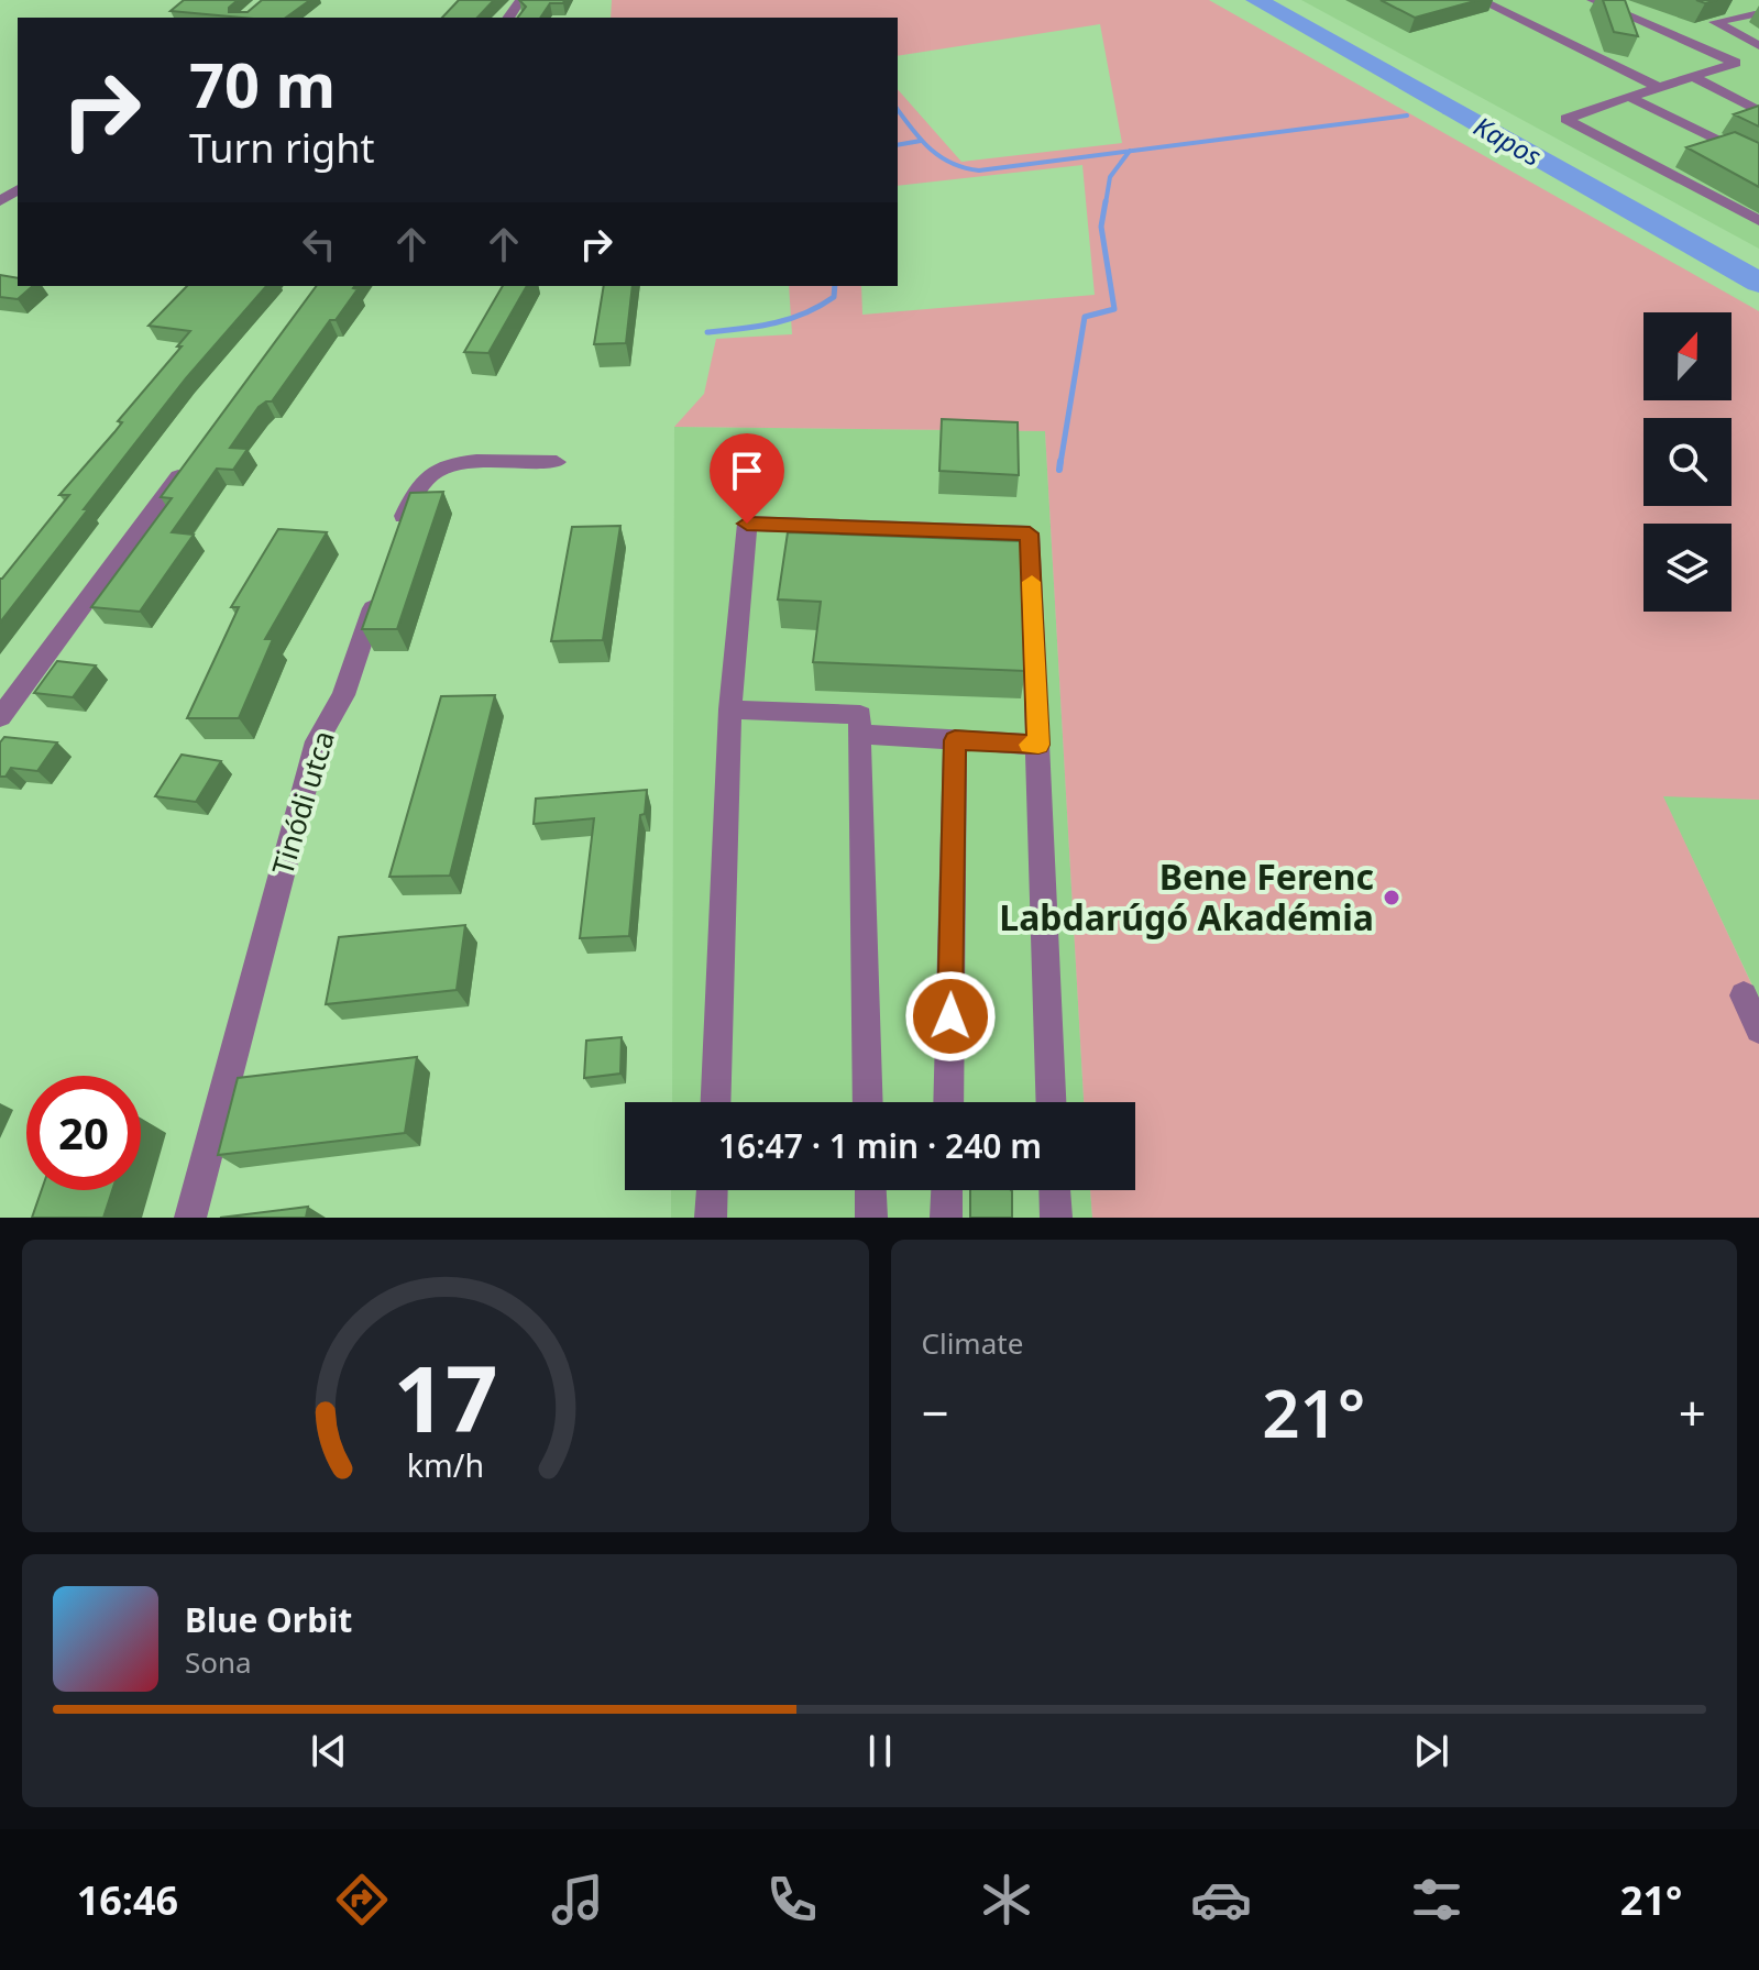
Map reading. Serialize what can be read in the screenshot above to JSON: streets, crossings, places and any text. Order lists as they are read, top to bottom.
{
  "streets": {
    "street": ["Tinódi utca"]
  },
  "water": ["Kapos"],
  "places": ["Bene Ferenc Labdarúgó Akadémia"],
  "north": "top",
  "page": {
    "turn": ["70 m", "Turn right"],
    "limit": "20",
    "trip": "16:47 · 1 min · 240 m",
    "tile": "Climate",
    "heat": ["−", "21°", "+"],
    "song": ["Blue Orbit", "Sona"],
    "tabs": ["16:46", "21°"],
    "gauge": ["17", "km/h"]
  }
}
